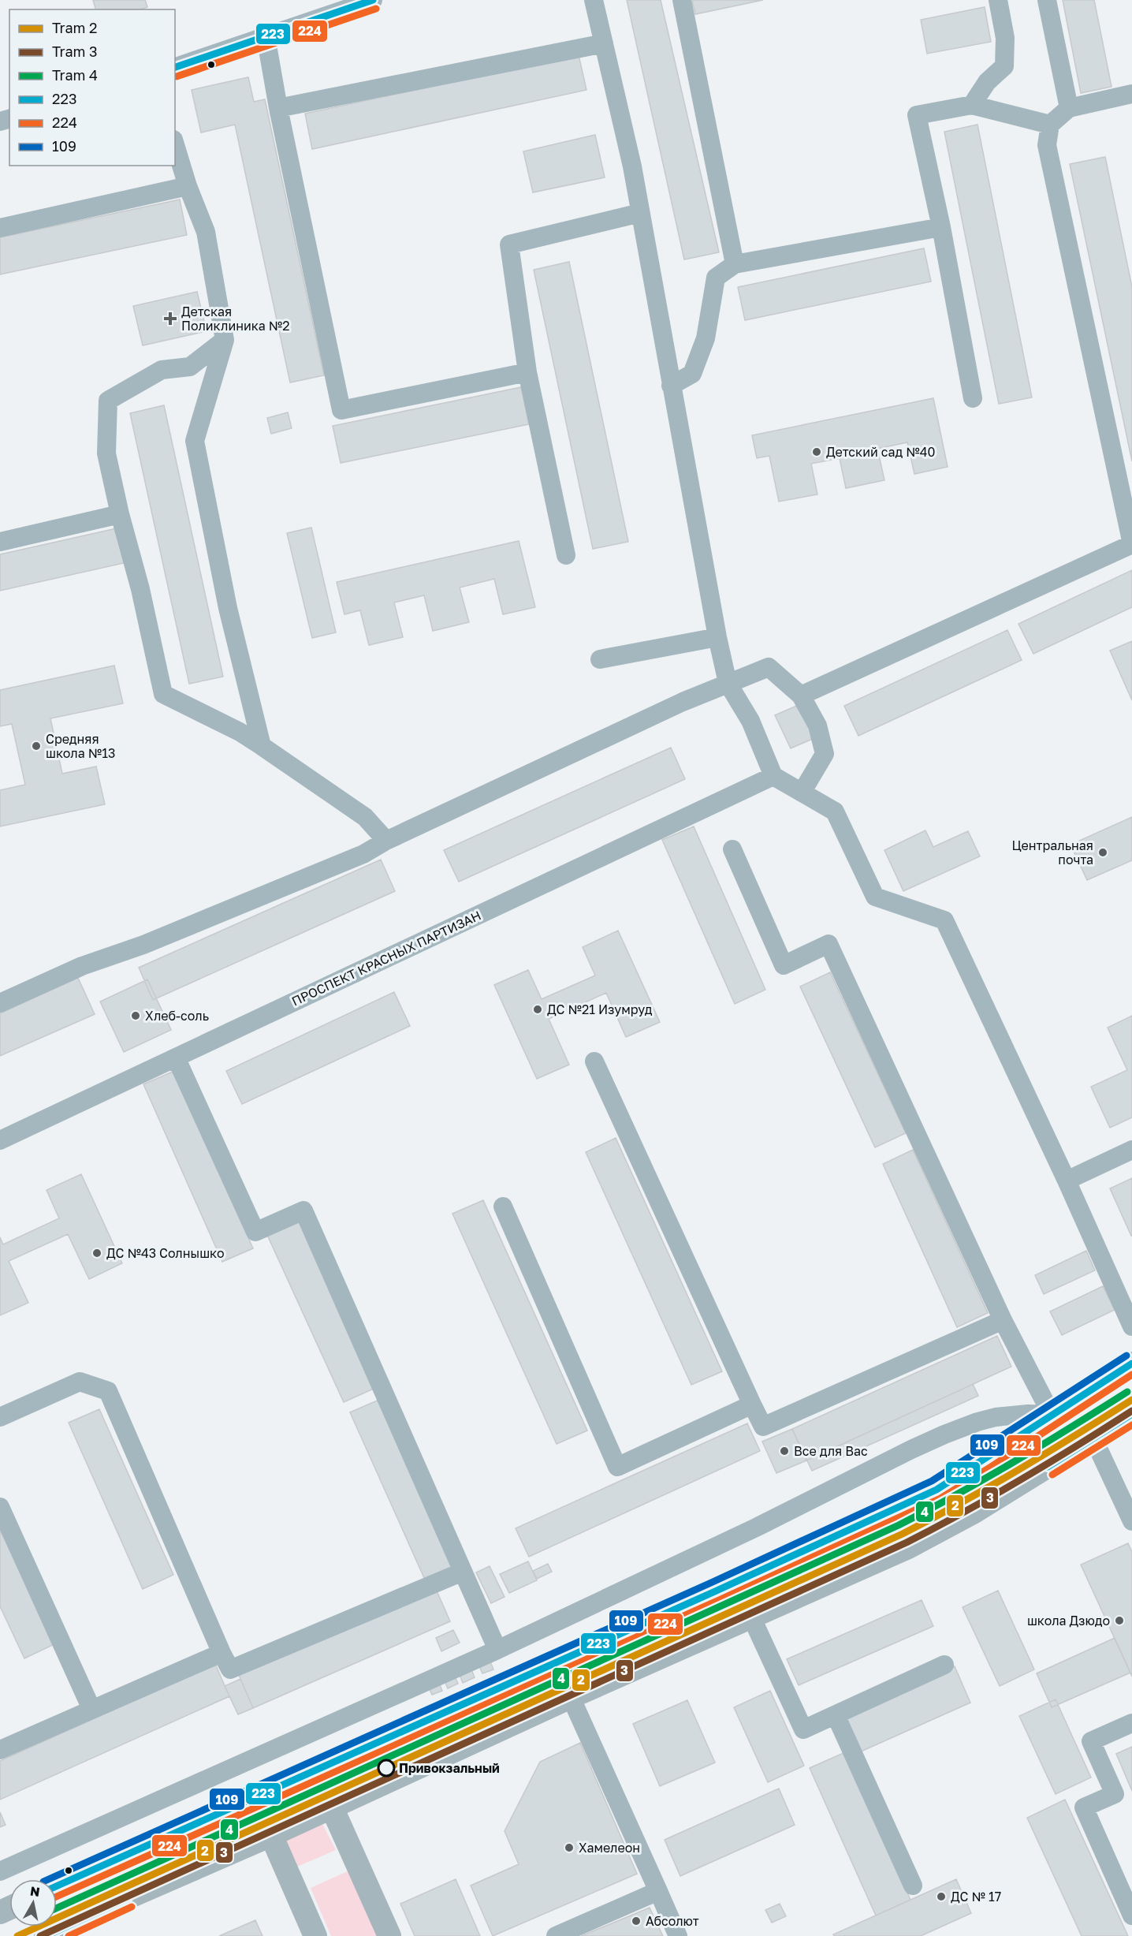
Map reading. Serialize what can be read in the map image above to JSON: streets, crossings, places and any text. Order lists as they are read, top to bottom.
{
  "streets": {
    "street": ["ПРОСПЕКТ КРАСНЫХ ПАРТИЗАН"]
  },
  "places": {
    "health": ["Детская Поликлиника №2"],
    "other": [
      "Детский сад №40",
      "Средняя школа №13",
      "Центральная почта",
      "ДС №21 Изумруд",
      "Хлеб-соль",
      "ДС №43 Солнышко",
      "Все для Вас",
      "школа Дзюдо",
      "Привокзальный",
      "Хамелеон",
      "ДС № 17",
      "Абсолют"
    ]
  },
  "lines": [
    "transit line 223",
    "transit line 224",
    "transit line 109",
    "tram line 4",
    "tram line 2",
    "tram line 3"
  ],
  "legend": [
    "Tram 2",
    "Tram 3",
    "Tram 4",
    "223",
    "224",
    "109"
  ],
  "north": "top"
}
